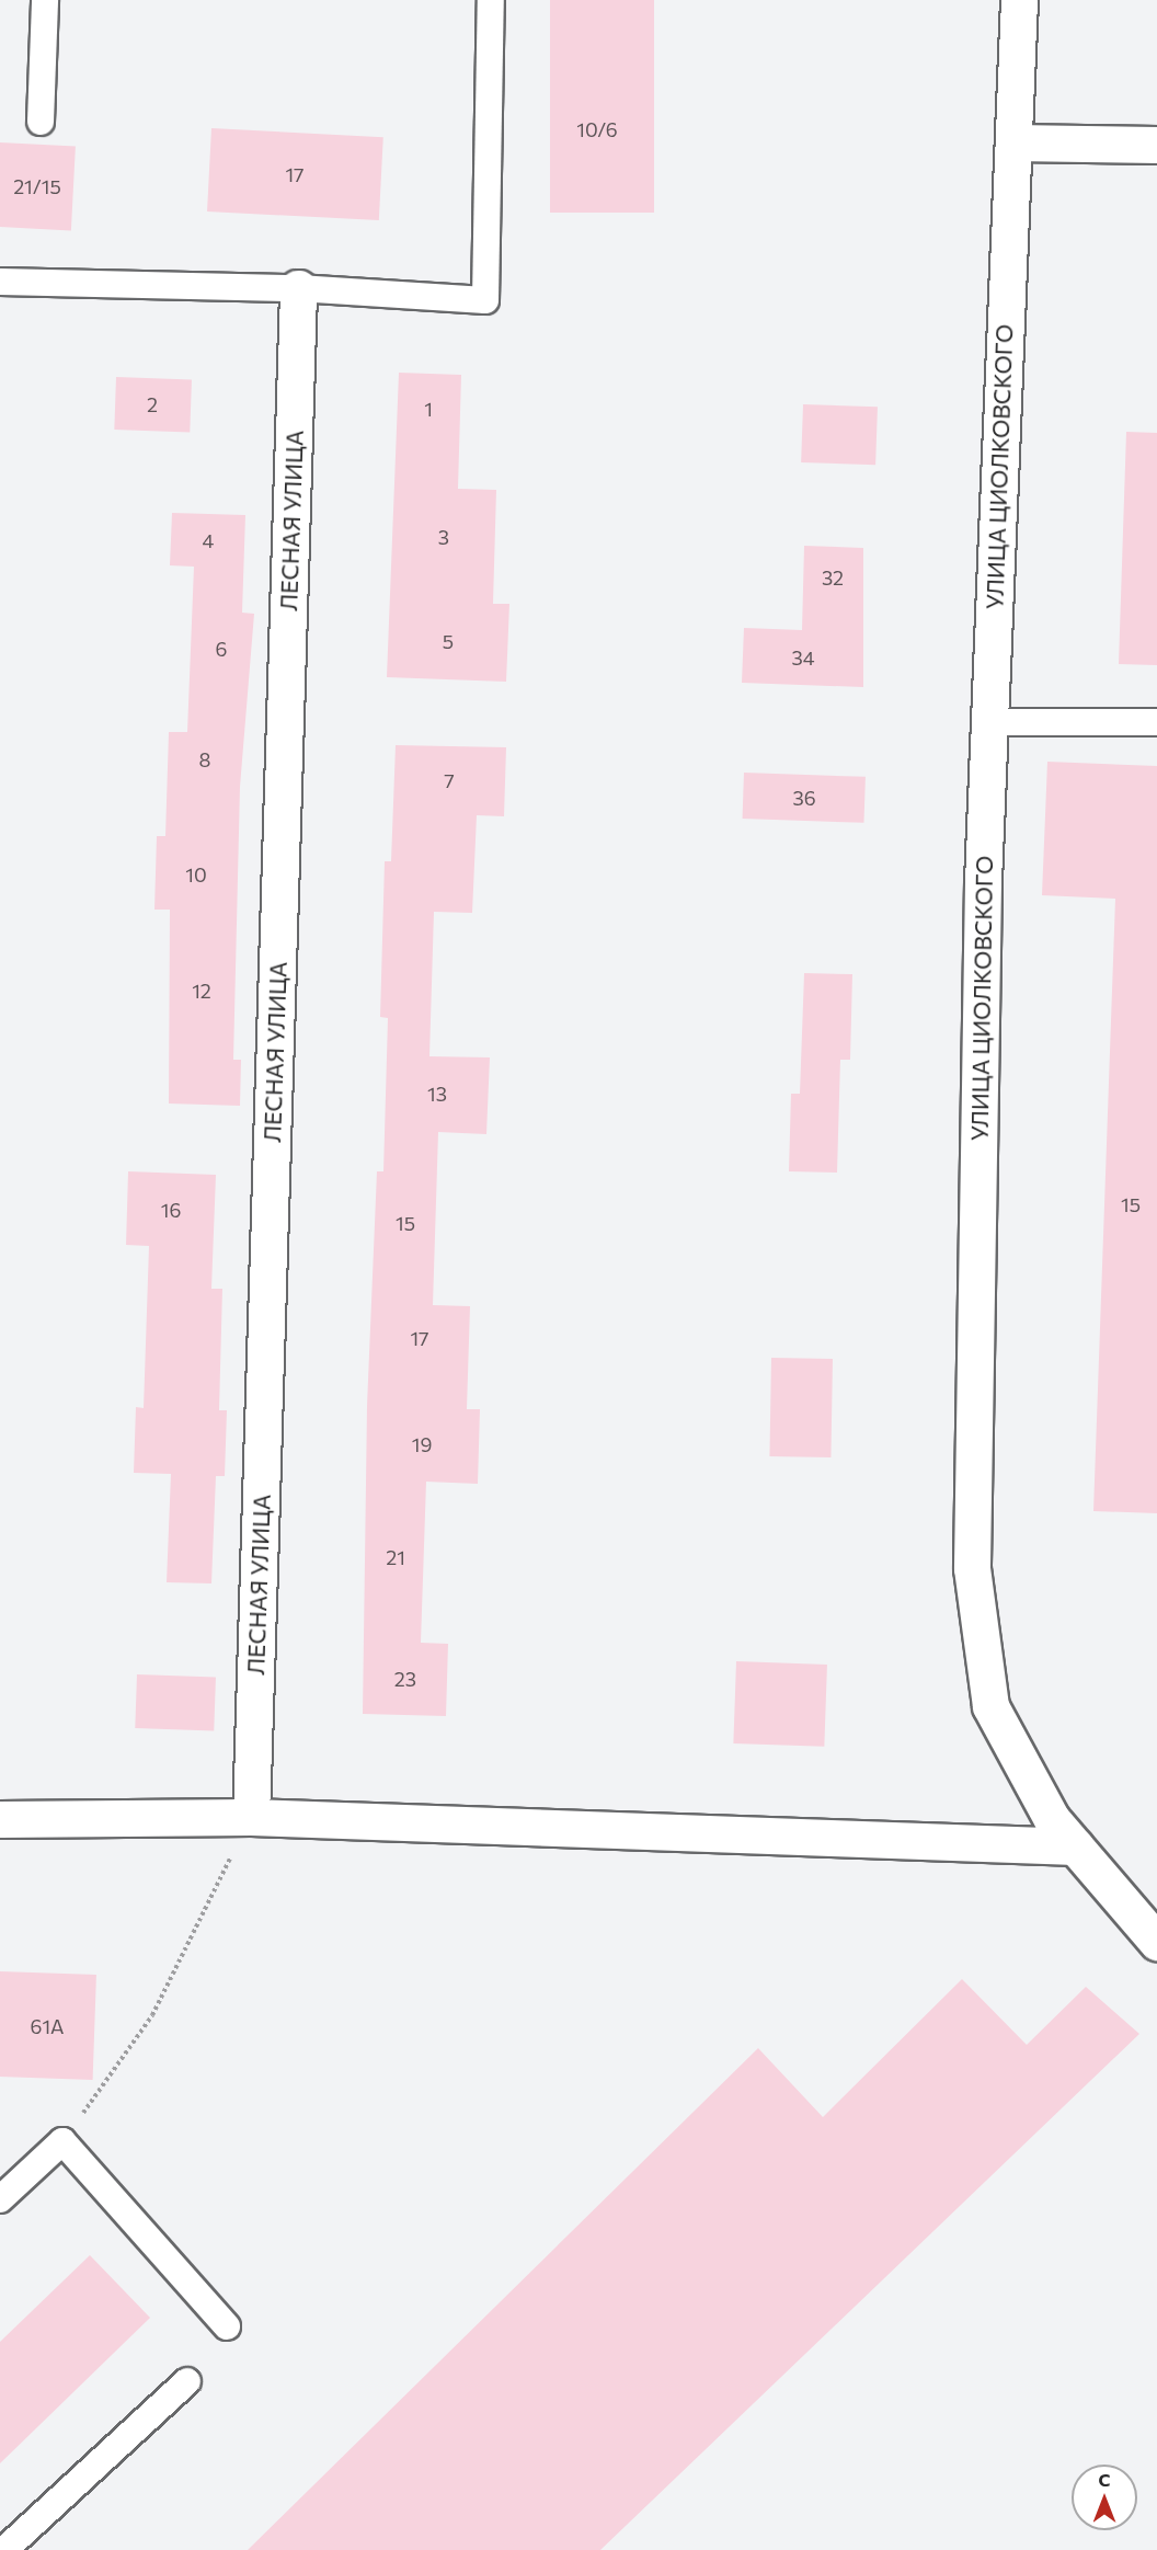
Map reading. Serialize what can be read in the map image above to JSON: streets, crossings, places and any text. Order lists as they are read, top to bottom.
{
  "streets": {
    "street": ["УЛИЦА ЦИОЛКОВСКОГО", "ЛЕСНАЯ УЛИЦА"]
  },
  "house_numbers": [
    "10/6",
    "17",
    "21/15",
    "2",
    "1",
    "3",
    "4",
    "32",
    "5",
    "6",
    "34",
    "8",
    "7",
    "36",
    "10",
    "12",
    "13",
    "15",
    "16",
    "15",
    "17",
    "19",
    "21",
    "23",
    "61А"
  ],
  "north": "top"
}
